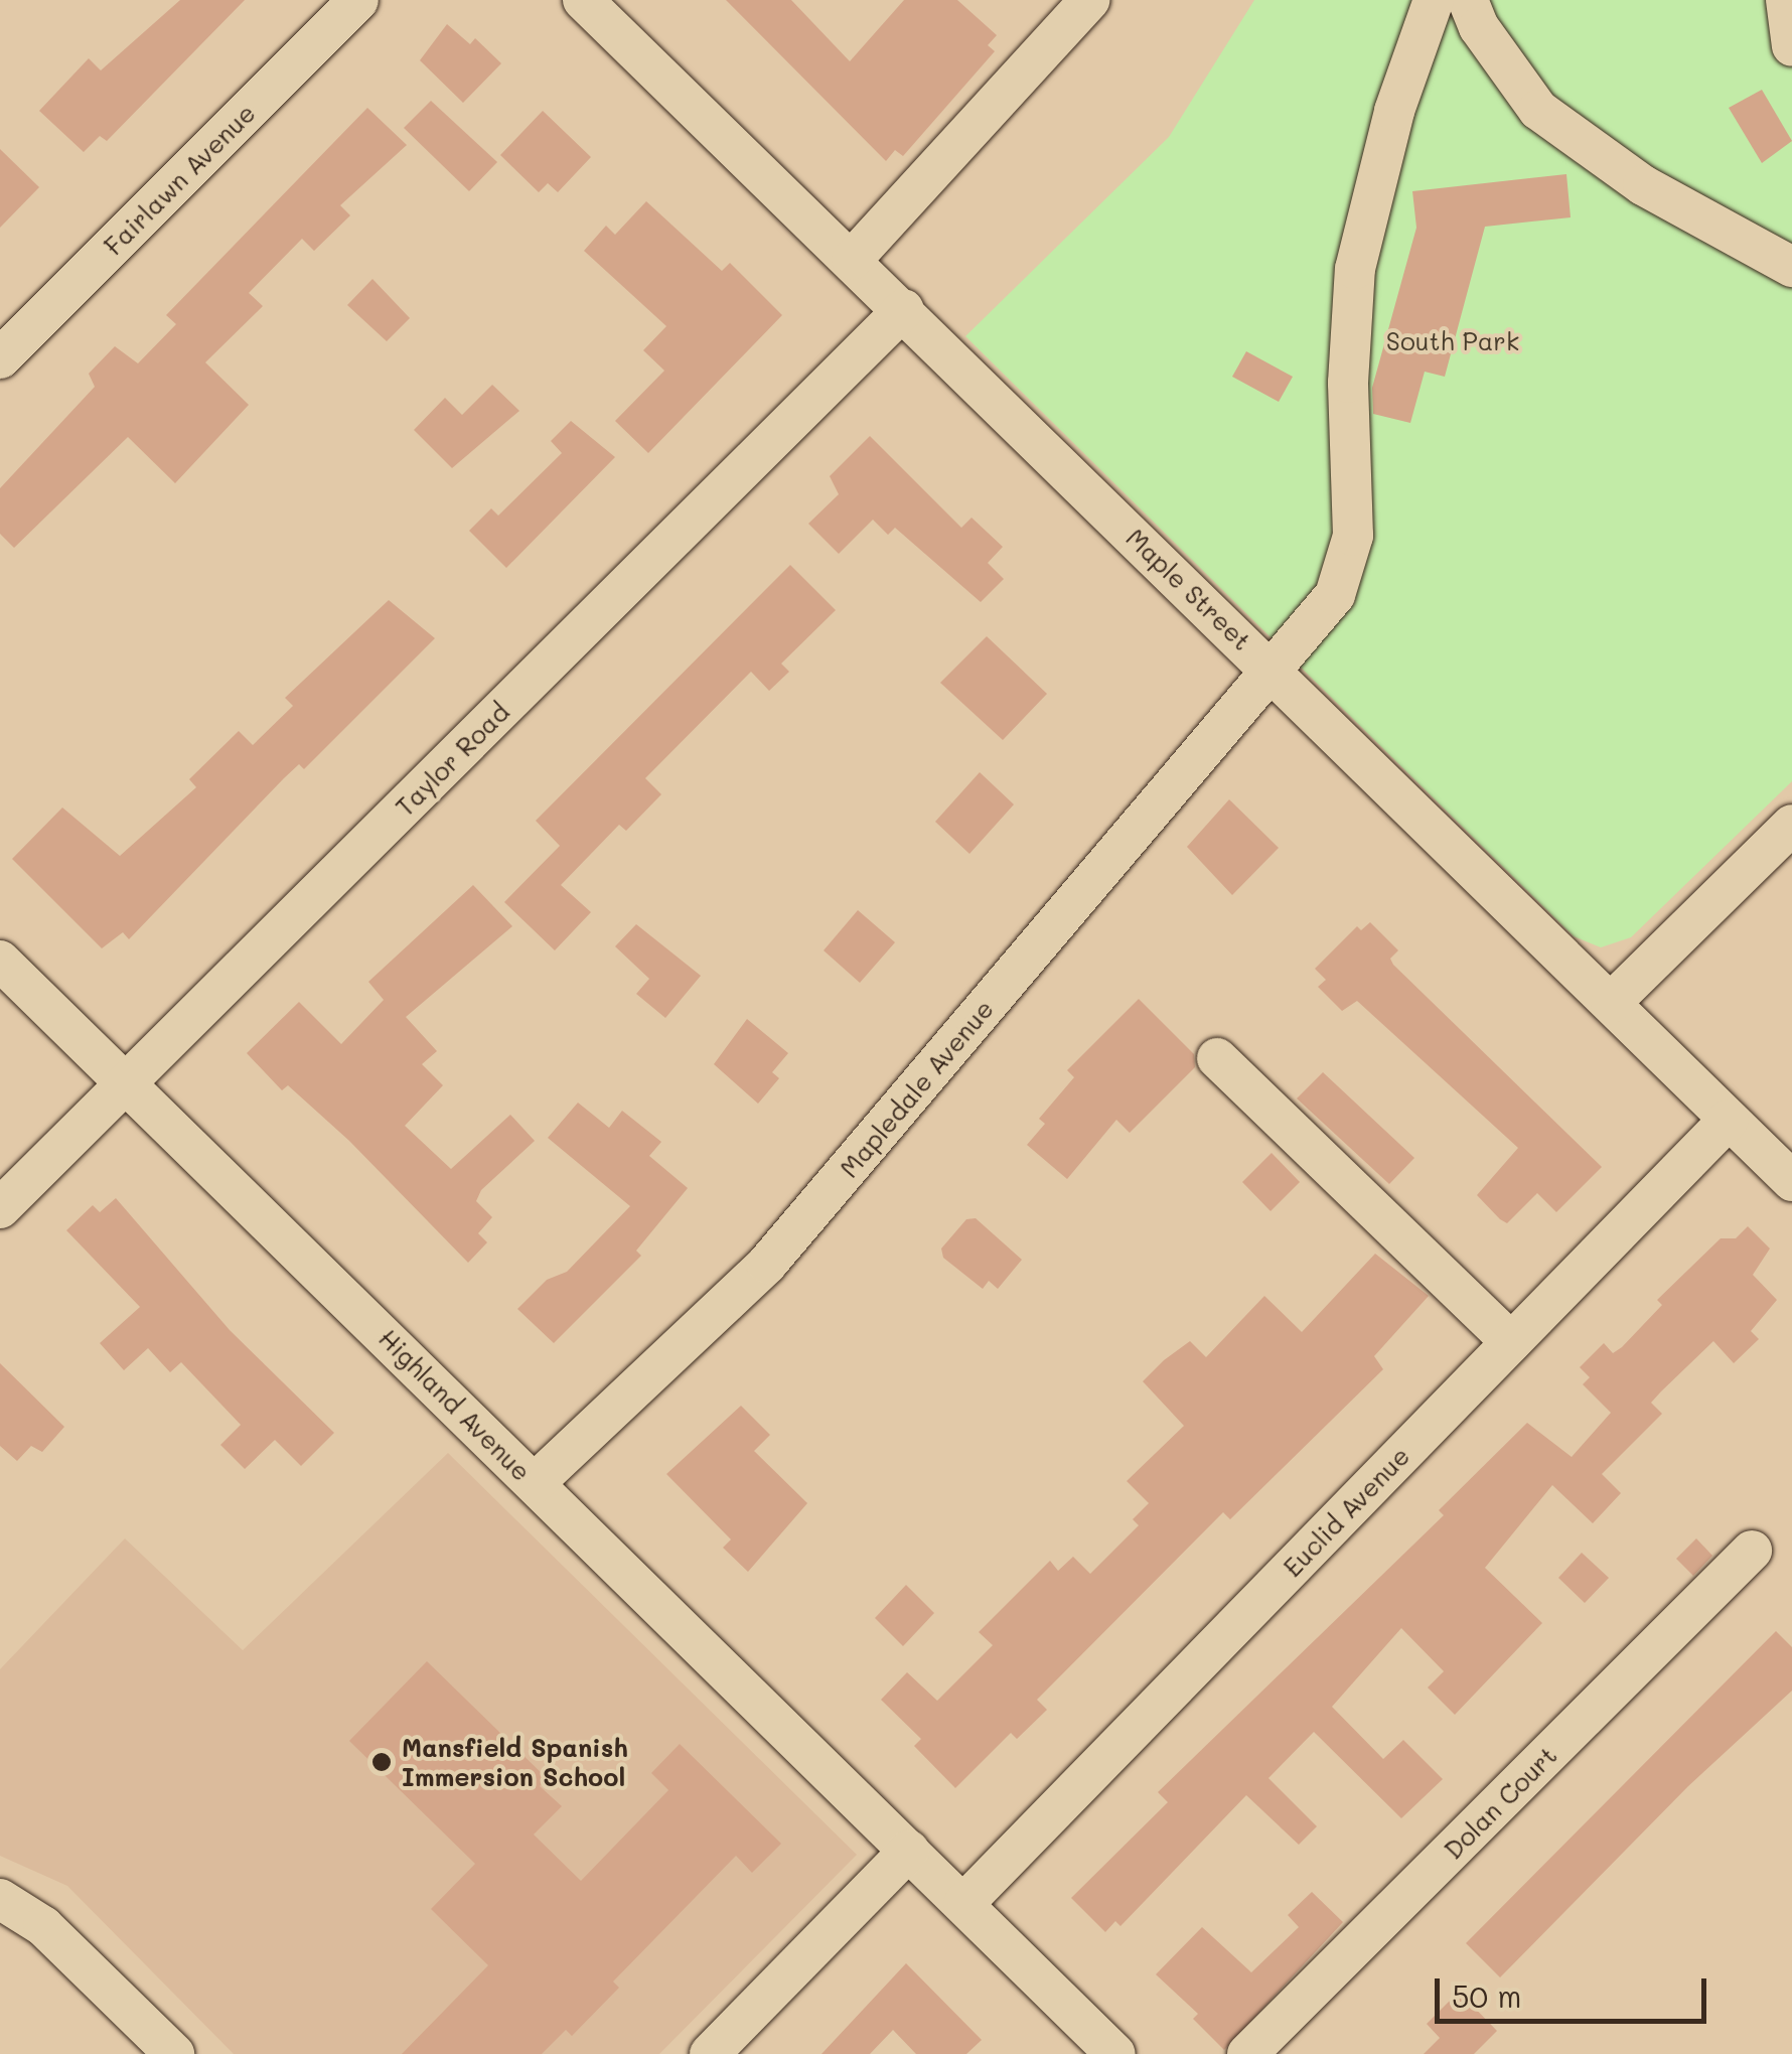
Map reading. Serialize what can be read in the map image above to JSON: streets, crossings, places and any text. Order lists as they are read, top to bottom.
{
  "streets": {
    "street": [
      "Fairlawn Avenue",
      "Maple Street",
      "Taylor Road",
      "Mapledale Avenue",
      "Highland Avenue",
      "Euclid Avenue",
      "Dolan Court"
    ]
  },
  "crossings": [
    ["Maple Street", "Taylor Road"],
    ["Maple Street", "Mapledale Avenue"],
    ["Maple Street", "Euclid Avenue"],
    ["Taylor Road", "Highland Avenue"],
    ["Mapledale Avenue", "Highland Avenue"],
    ["Highland Avenue", "Euclid Avenue"]
  ],
  "parks": ["South Park"],
  "places": ["Mansfield Spanish Immersion School"],
  "scale_bar": "50 m"
}
